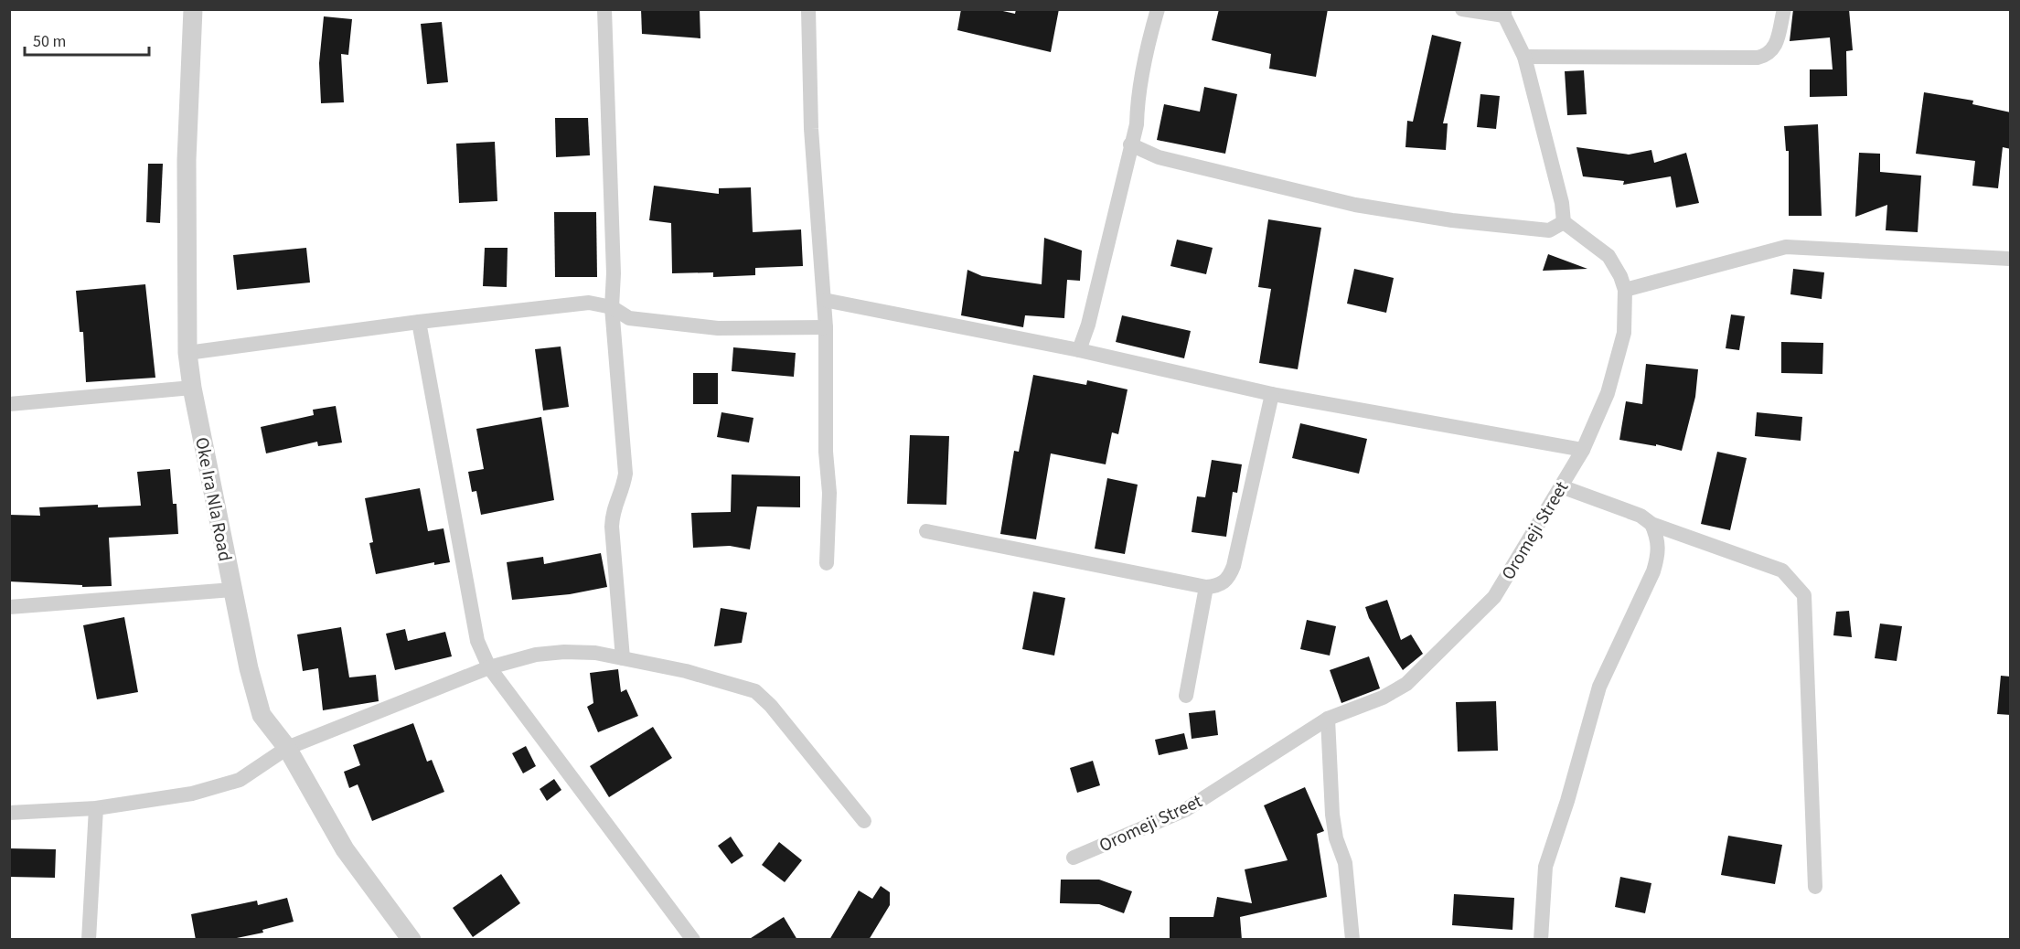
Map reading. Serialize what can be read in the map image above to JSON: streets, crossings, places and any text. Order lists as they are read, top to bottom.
{
  "streets": {
    "street": ["Oke Ira Nla Road", "Oromeji Street"]
  },
  "scale_bar": "50 m"
}
